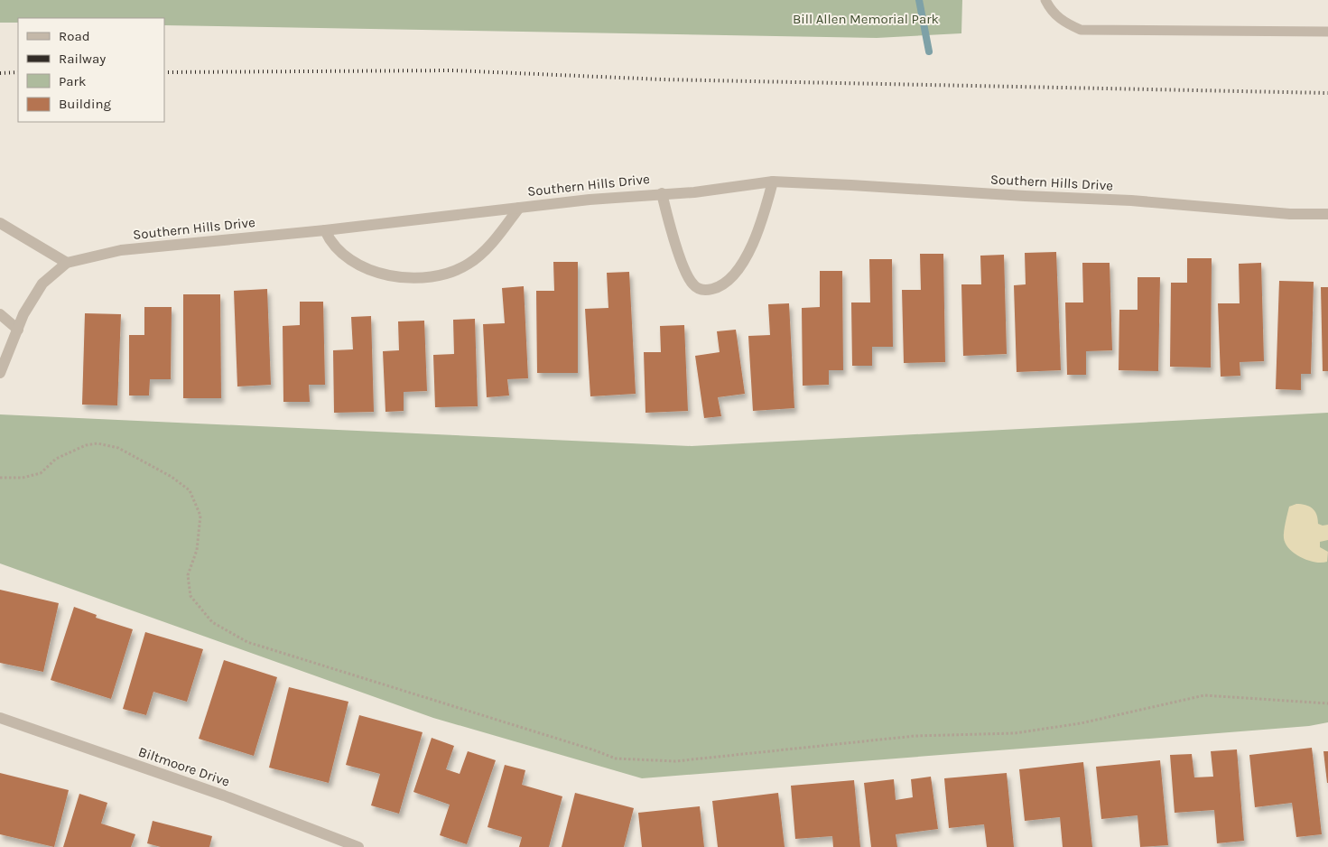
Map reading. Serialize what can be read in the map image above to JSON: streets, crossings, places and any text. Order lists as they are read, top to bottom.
{
  "streets": {
    "street": ["Southern Hills Drive", "Biltmoore Drive"]
  },
  "parks": ["Bill Allen Memorial Park"],
  "legend": [
    "Road",
    "Railway",
    "Park",
    "Building"
  ]
}
